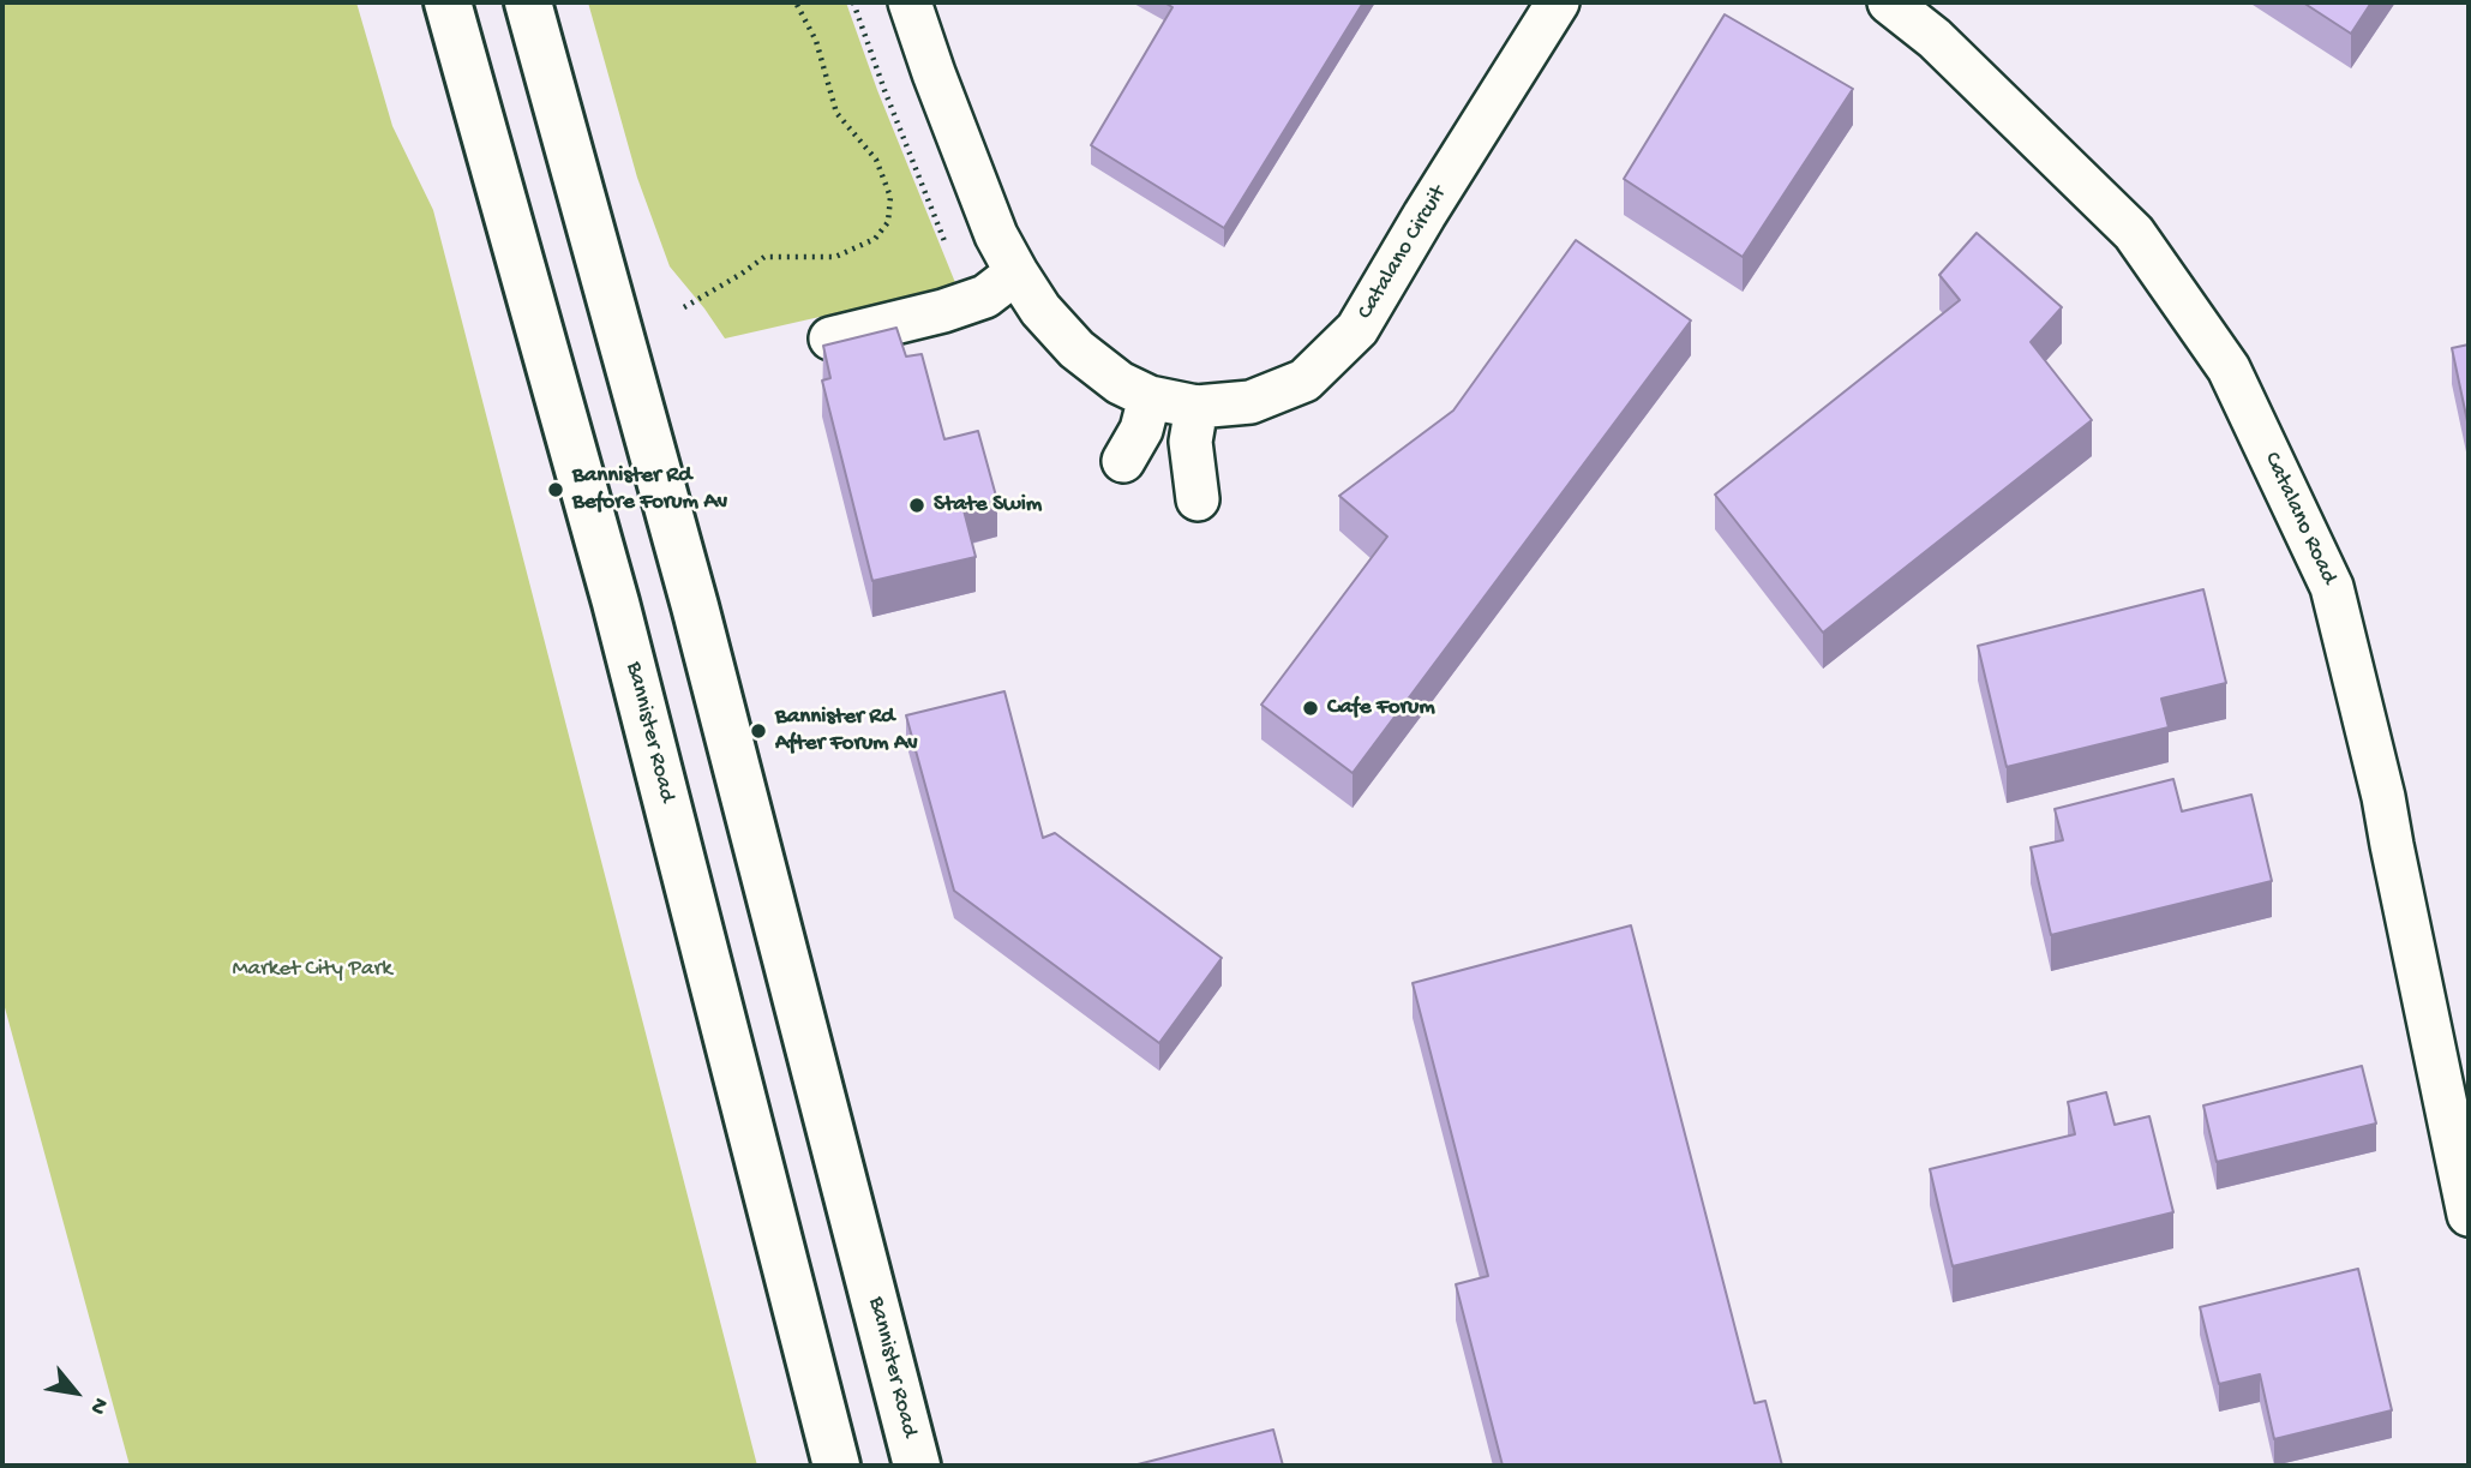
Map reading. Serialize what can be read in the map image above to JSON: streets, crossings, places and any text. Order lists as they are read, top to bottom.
{
  "streets": {
    "main road": ["Bannister Road"],
    "street": ["Catalano Circuit", "Catalano Road"]
  },
  "parks": ["Market City Park"],
  "places": [
    "Bannister Rd Before Forum Av",
    "State Swim",
    "Cafe Forum",
    "Bannister Rd After Forum Av"
  ],
  "north": "bottom right"
}
